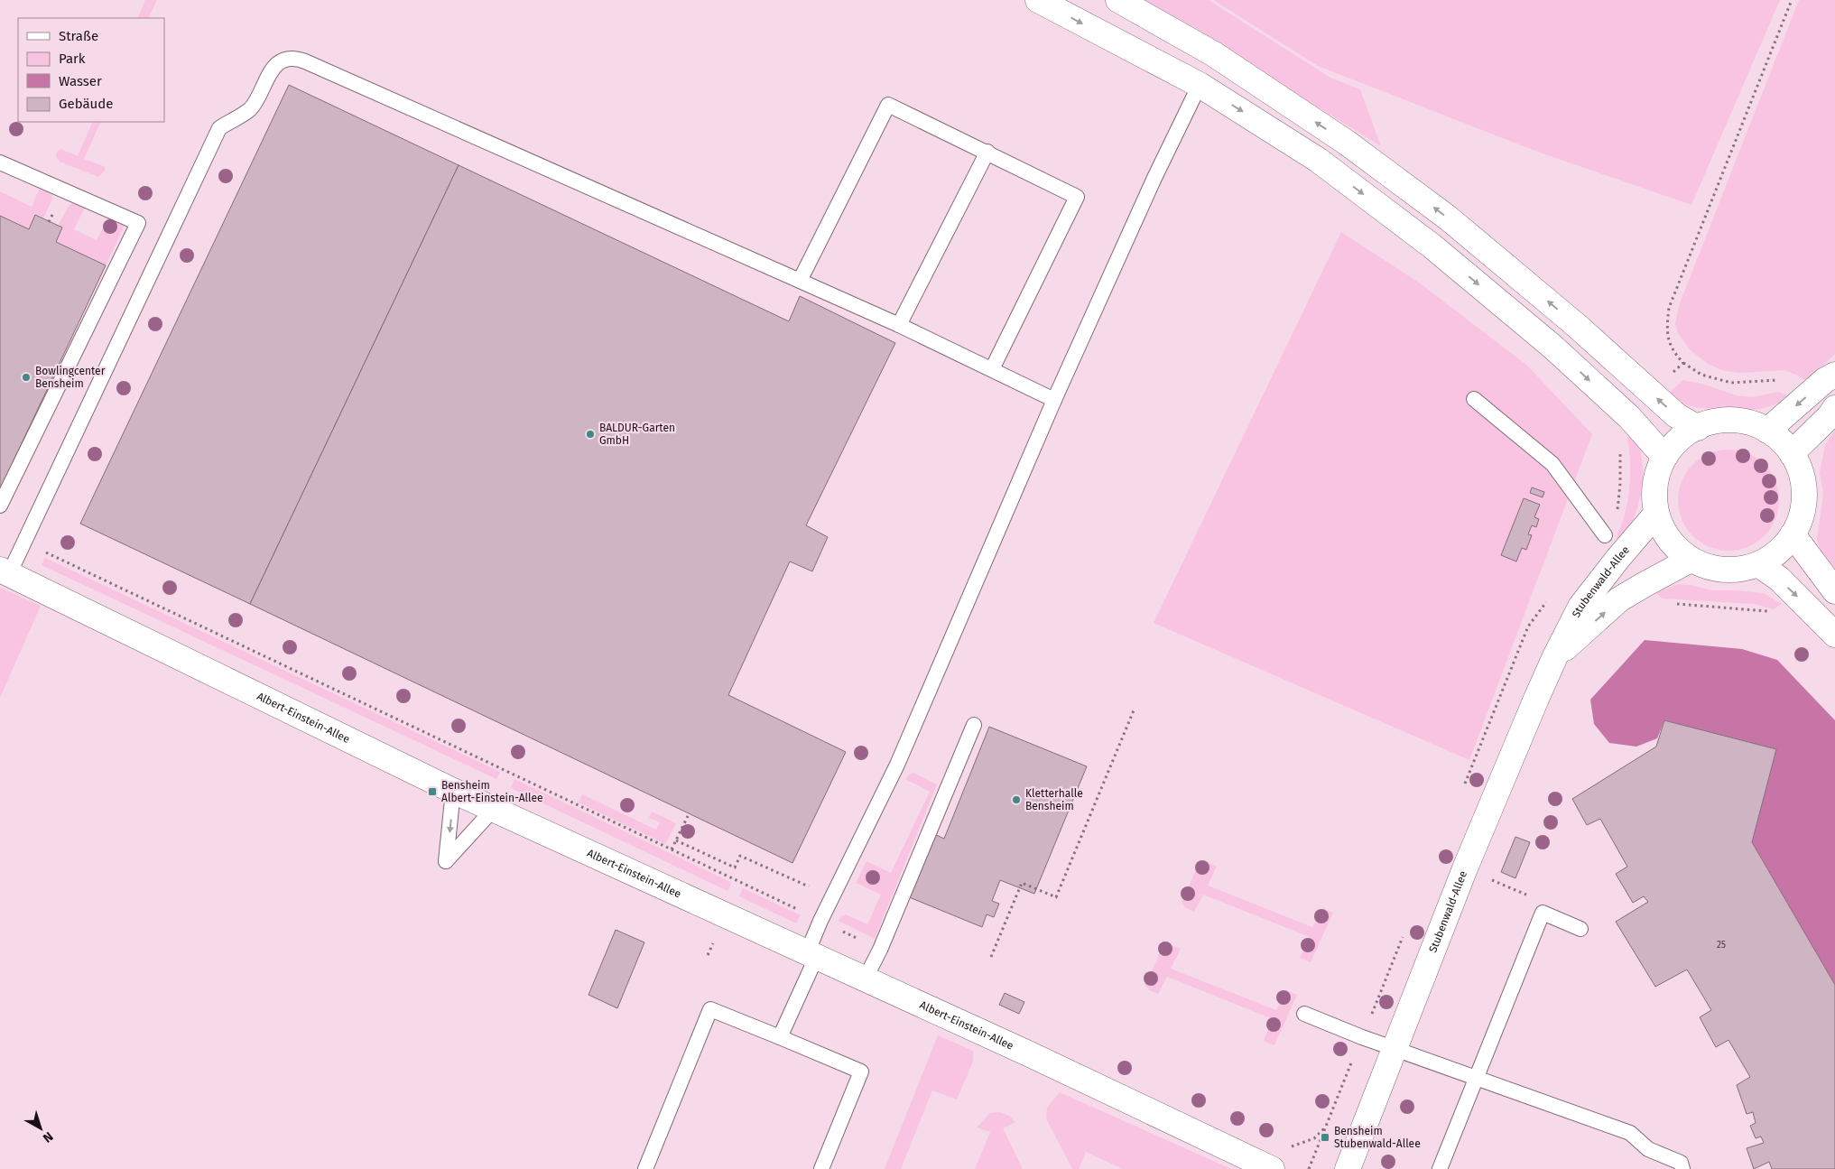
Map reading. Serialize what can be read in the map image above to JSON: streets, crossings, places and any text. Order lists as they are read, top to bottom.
{
  "streets": {
    "street": ["Stubenwald-Allee", "Albert-Einstein-Allee"]
  },
  "places": {
    "other": ["Bowlingcenter Bensheim", "BALDUR-Garten GmbH", "Kletterhalle Bensheim"],
    "transit": ["Bensheim Albert-Einstein-Allee", "Bensheim Stubenwald-Allee"]
  },
  "house_numbers": ["25"],
  "legend": [
    "Straße",
    "Park",
    "Wasser",
    "Gebäude"
  ],
  "north": "bottom right"
}
